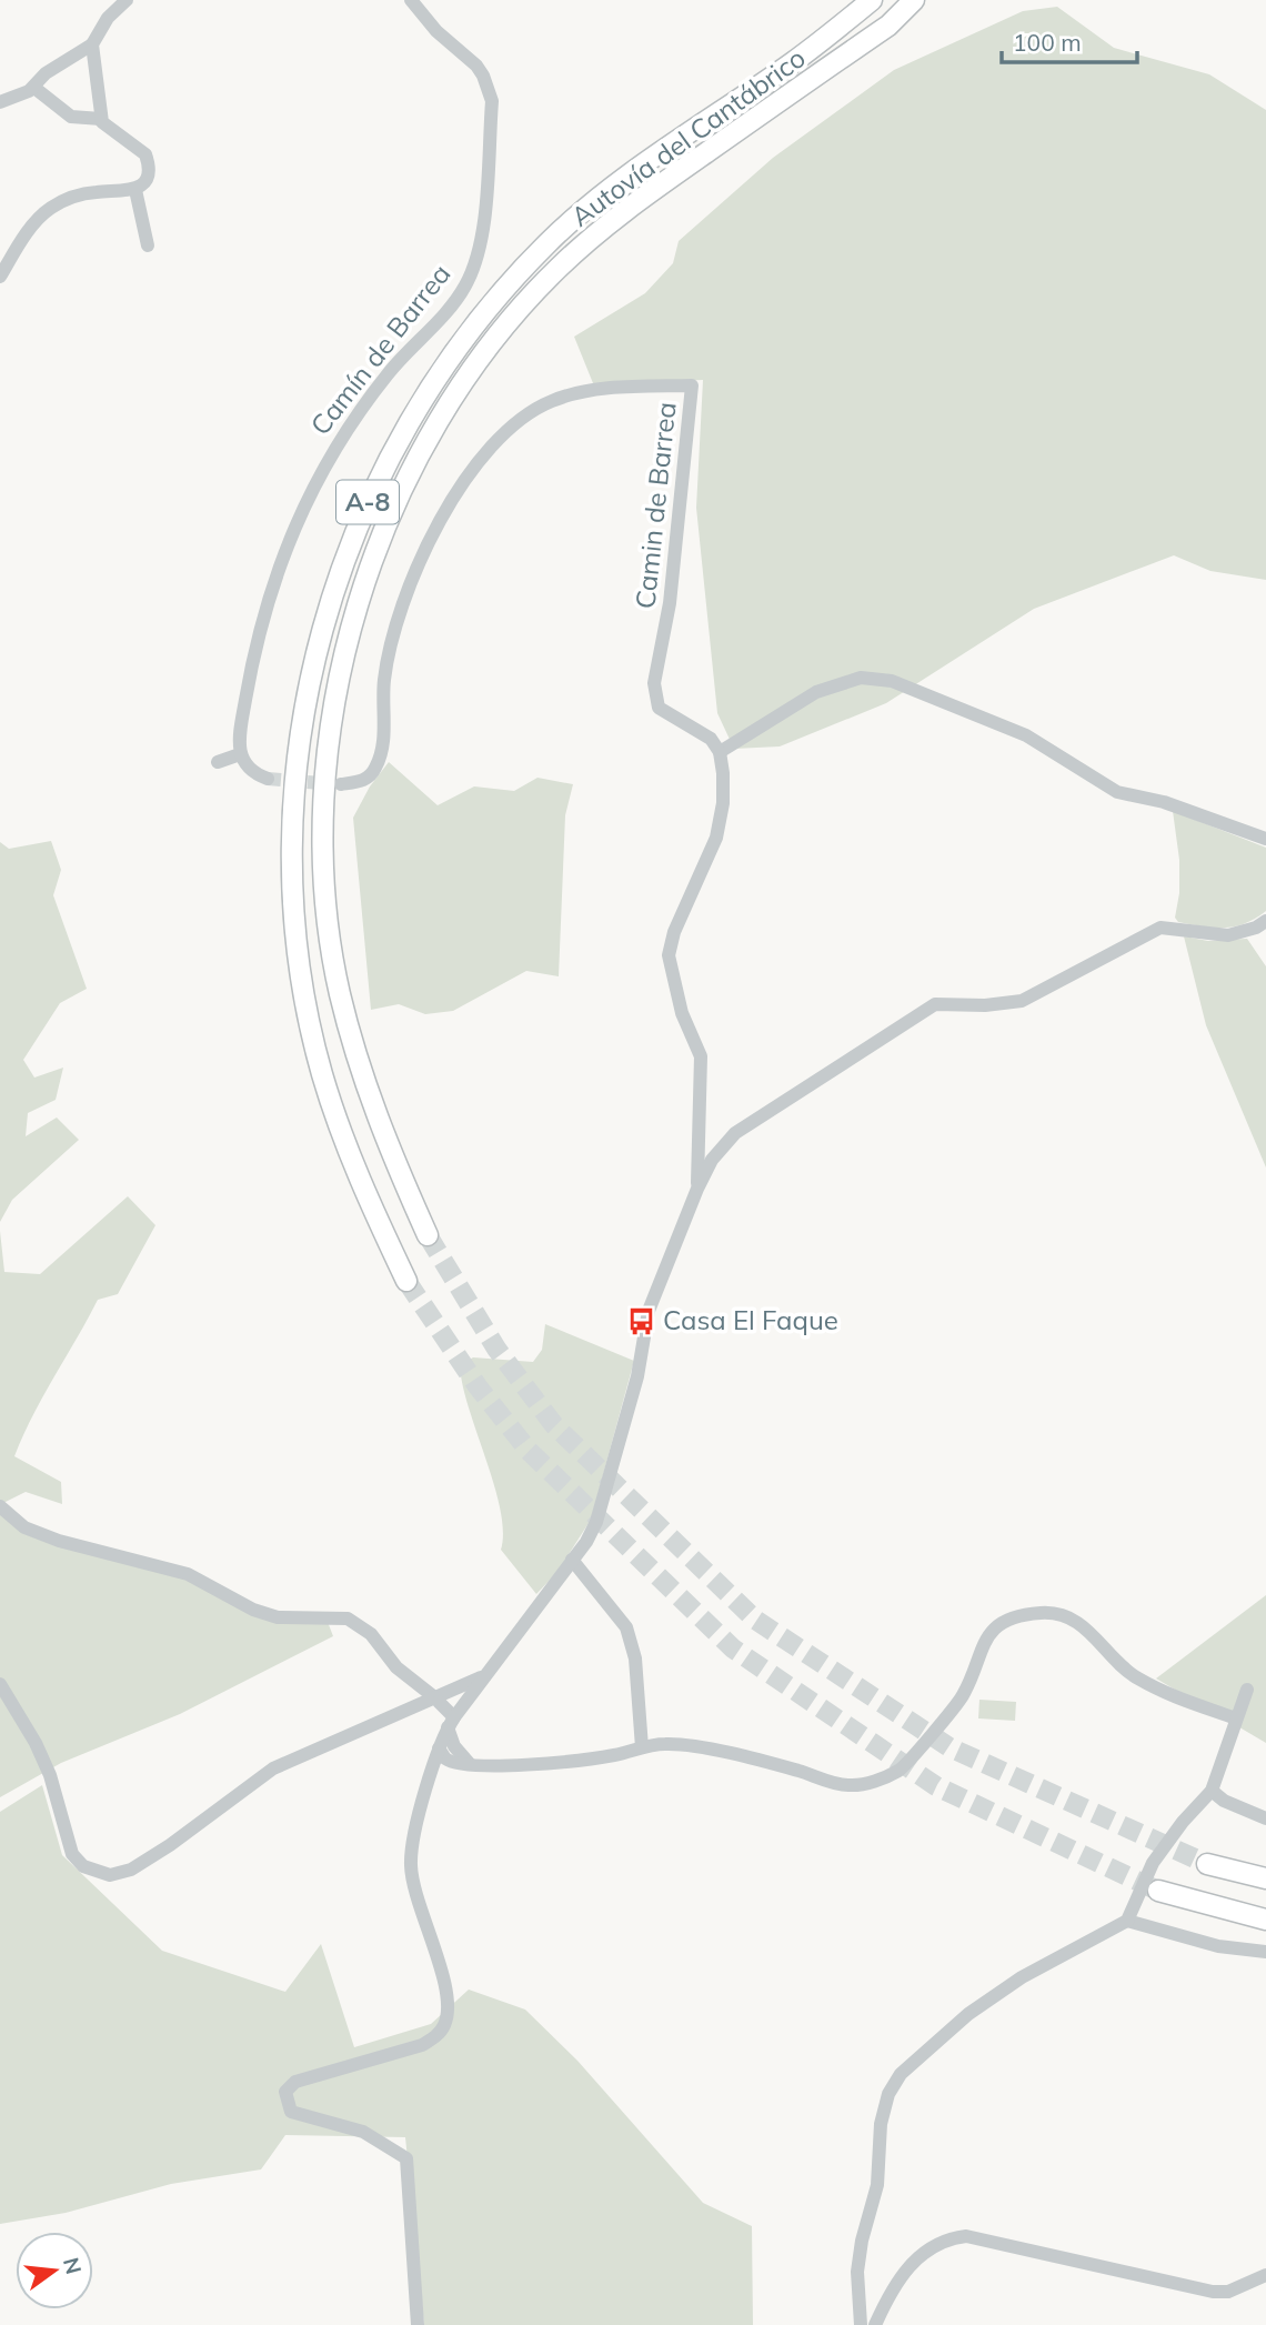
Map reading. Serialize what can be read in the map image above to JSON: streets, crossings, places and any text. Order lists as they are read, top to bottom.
{
  "streets": {
    "highway": ["Autovía del Cantábrico", "A-8"],
    "street": ["Camín de Barrea", "Camin de Barrea"]
  },
  "places": {
    "bus stop": ["Casa El Faque"]
  },
  "scale_bar": "100 m",
  "north": "right"
}
